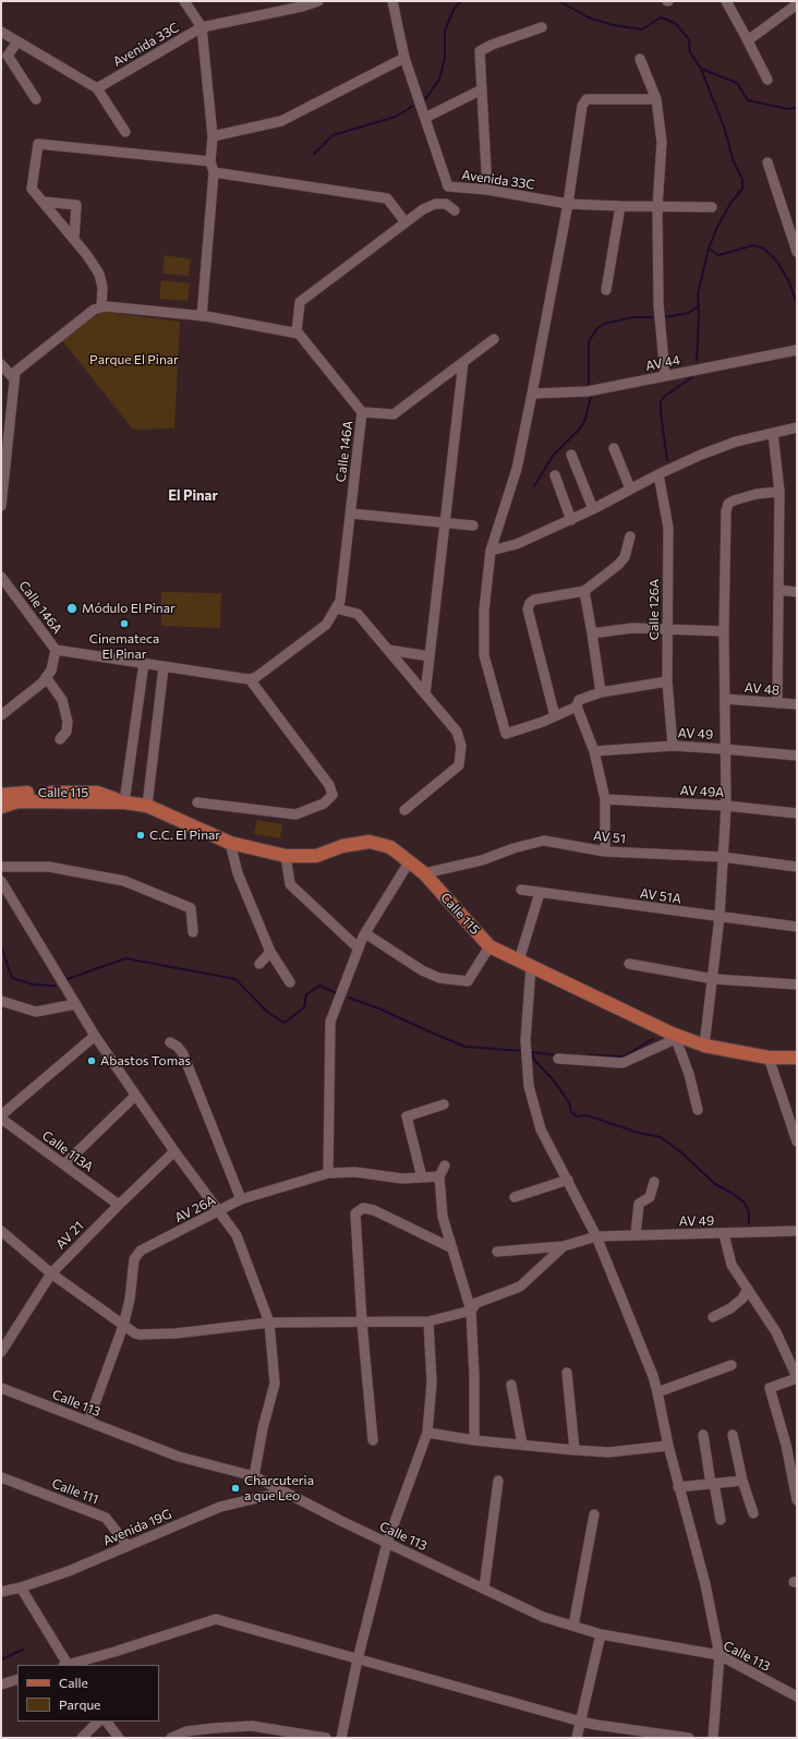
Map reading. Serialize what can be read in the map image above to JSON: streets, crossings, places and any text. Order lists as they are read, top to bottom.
{
  "streets": {
    "main road": ["Calle 115"],
    "street": [
      "Avenida 33C",
      "AV 44",
      "Calle 146A",
      "Calle 126A",
      "AV 48",
      "AV 49",
      "AV 49A",
      "AV 51",
      "AV 51A",
      "Calle 113A",
      "AV 26A",
      "AV 21",
      "Calle 113",
      "Calle 111",
      "Avenida 19G"
    ]
  },
  "crossings": [
    ["Calle 126A", "AV 49"],
    ["Calle 115", "AV 51"],
    ["Calle 113A", "AV 21"],
    ["AV 26A", "Calle 113"],
    ["Calle 113", "Avenida 19G"],
    ["Calle 111", "Avenida 19G"]
  ],
  "districts": ["El Pinar"],
  "parks": ["Parque El Pinar"],
  "places": [
    "Módulo El Pinar",
    "Cinemateca El Pinar",
    "C.C. El Pinar",
    "Abastos Tomas",
    "Charcuteria a que Leo"
  ],
  "legend": ["Calle", "Parque"]
}
